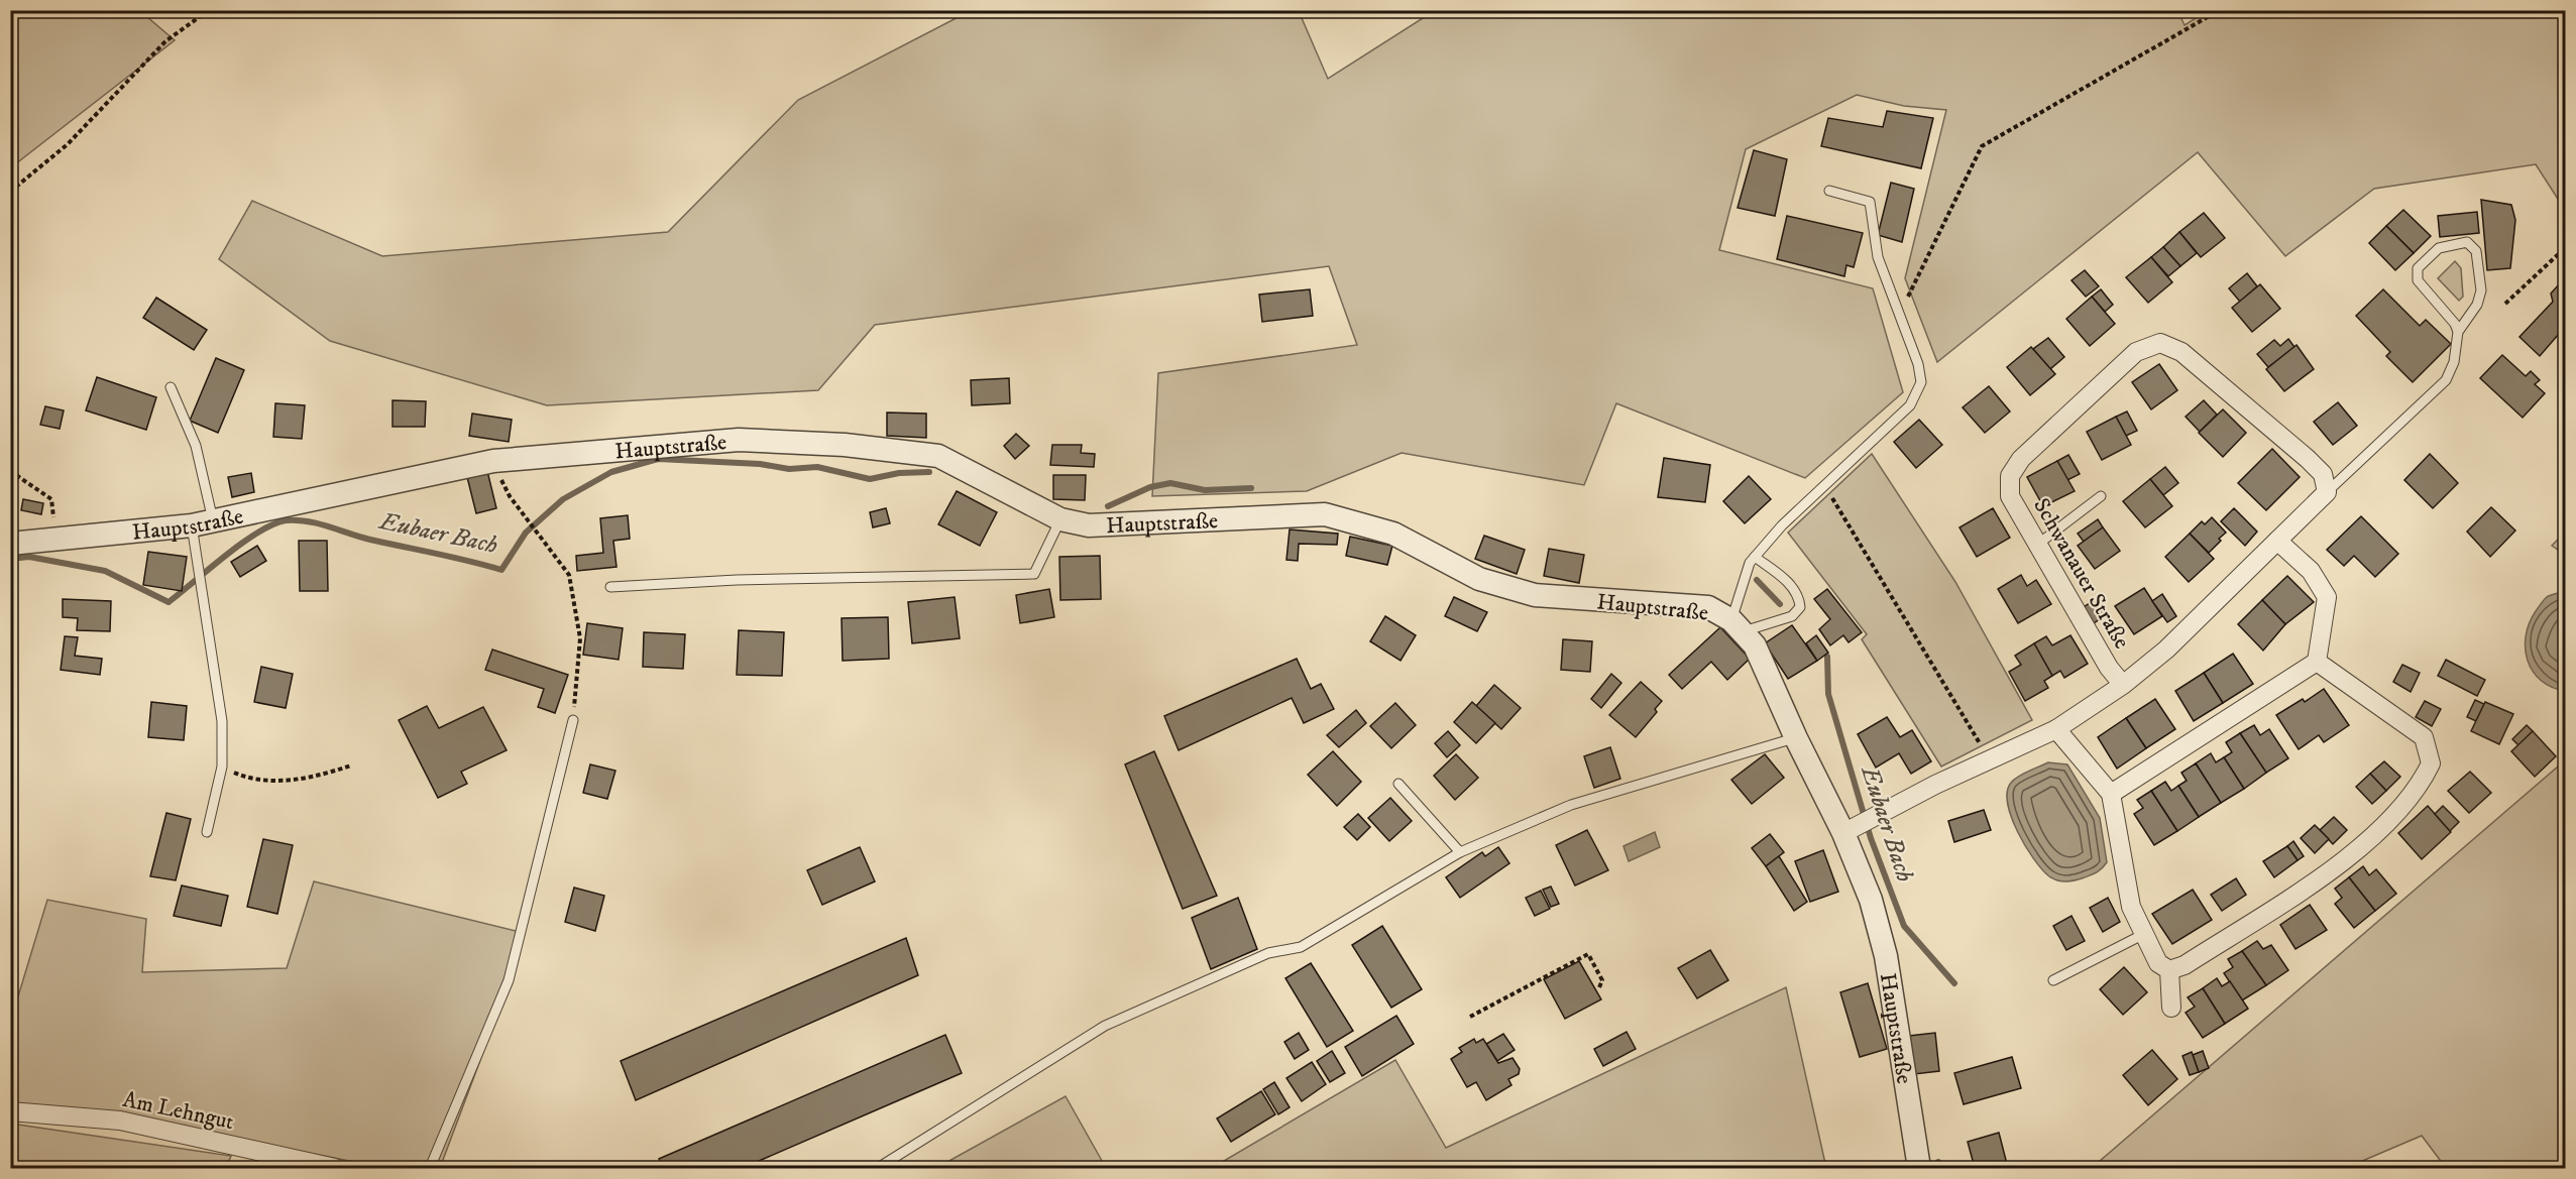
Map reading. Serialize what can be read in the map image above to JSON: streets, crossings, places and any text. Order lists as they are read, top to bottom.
{
  "streets": {
    "street": ["Hauptstraße", "Schwanauer Straße", "Am Lehngut"]
  },
  "crossings": [
    ["Hauptstraße", "Schwanauer Straße"]
  ],
  "water": ["Eubaer Bach"]
}
